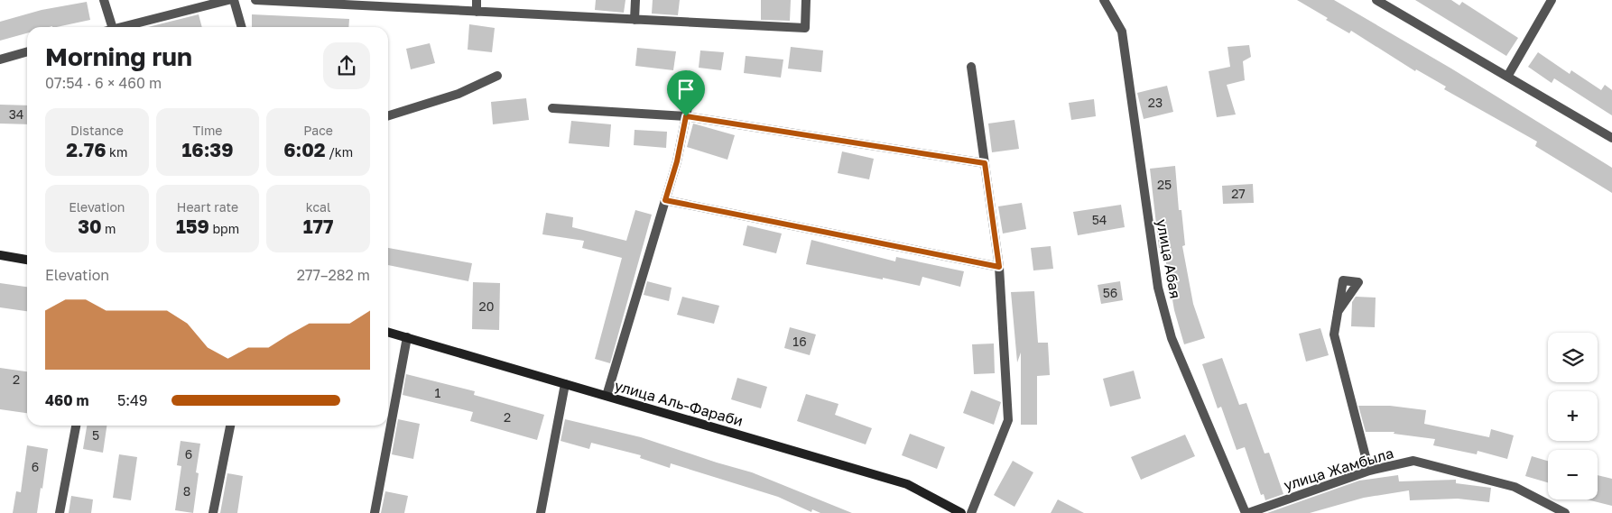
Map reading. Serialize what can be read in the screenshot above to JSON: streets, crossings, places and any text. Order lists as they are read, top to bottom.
{
  "streets": {
    "main road": ["улица Аль-Фараби"],
    "street": ["улица Абая", "улица Жамбыла"]
  },
  "crossings": [
    ["улица Абая", "улица Жамбыла"]
  ],
  "house_numbers": [
    "23",
    "34",
    "25",
    "27",
    "54",
    "56",
    "20",
    "16",
    "2",
    "1",
    "2",
    "5",
    "6",
    "6",
    "8"
  ],
  "page": {
    "heading": ["Morning run", "07:54 · 6 × 460 m"],
    "stats": [
      ["Distance", "2.76 km"],
      ["Time", "16:39"],
      ["Pace", "6:02 /km"],
      ["Elevation", "30 m"],
      ["Heart rate", "159 bpm"],
      ["kcal", "177"]
    ],
    "chart": ["Elevation", "277–282 m"],
    "map_buttons": ["+", "−"],
    "list": [
      {
        "name": "460 m",
        "note": "5:49"
      }
    ]
  }
}
